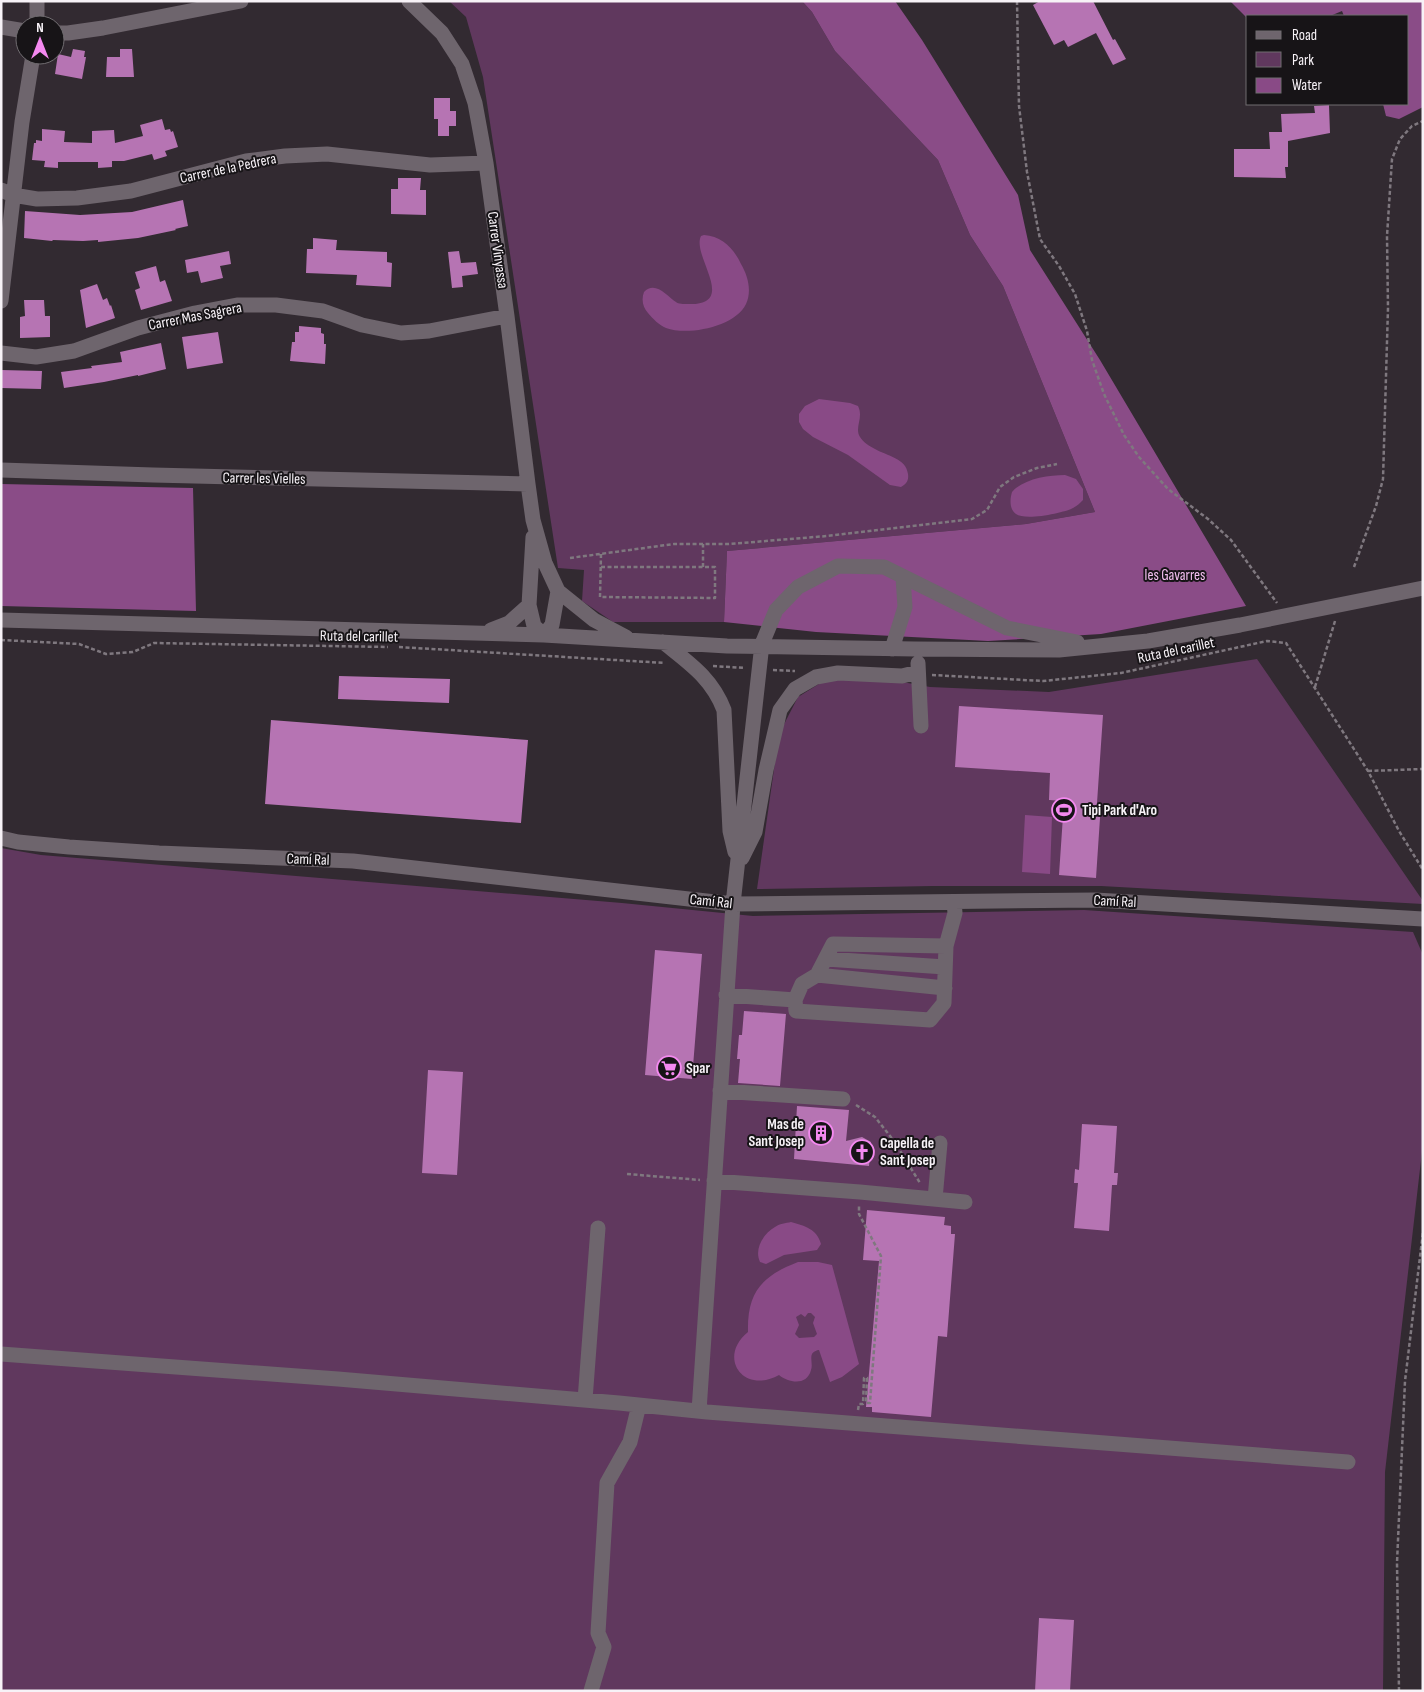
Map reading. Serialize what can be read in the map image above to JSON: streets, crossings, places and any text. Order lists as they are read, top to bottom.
{
  "streets": {
    "street": [
      "Carrer de la Pedrera",
      "Carrer Vinyassa",
      "Carrer Mas Sagrera",
      "Carrer les Vielles",
      "Camí Ral"
    ],
    "path": ["Ruta del carillet"]
  },
  "crossings": [
    ["Carrer de la Pedrera", "Carrer Vinyassa"],
    ["Carrer Vinyassa", "Carrer Mas Sagrera"],
    ["Carrer Vinyassa", "Carrer les Vielles"]
  ],
  "parks": ["les Gavarres"],
  "places": {
    "sports": ["Tipi Park d'Aro"],
    "supermarket": ["Spar"],
    "building": ["Mas de Sant Josep"],
    "church": ["Capella de Sant Josep"]
  },
  "legend": ["Road", "Park", "Water"],
  "north": "top"
}
